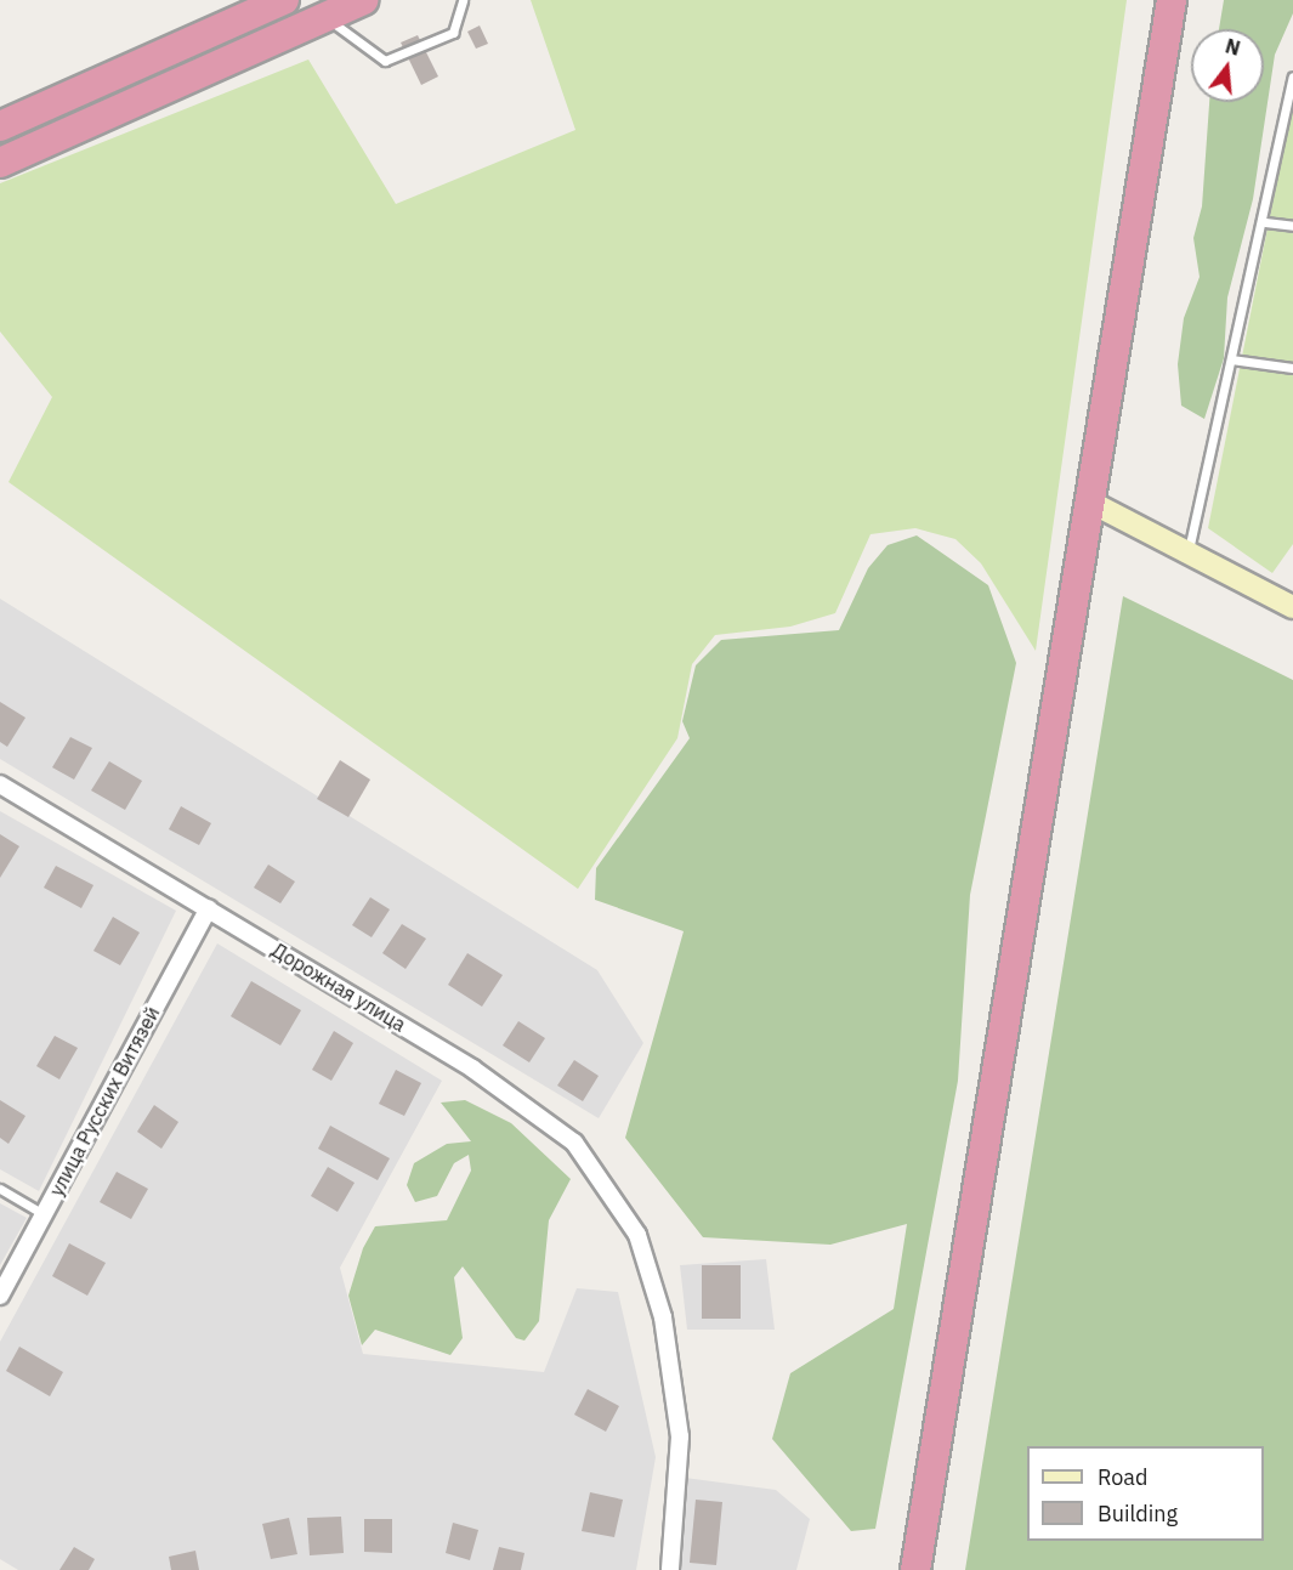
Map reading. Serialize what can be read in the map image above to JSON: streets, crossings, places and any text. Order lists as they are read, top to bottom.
{
  "streets": {
    "street": ["Дорожная улица", "улица Русских Витязей"]
  },
  "crossings": [
    ["Дорожная улица", "улица Русских Витязей"]
  ],
  "legend": ["Road", "Building"],
  "north": "top"
}
